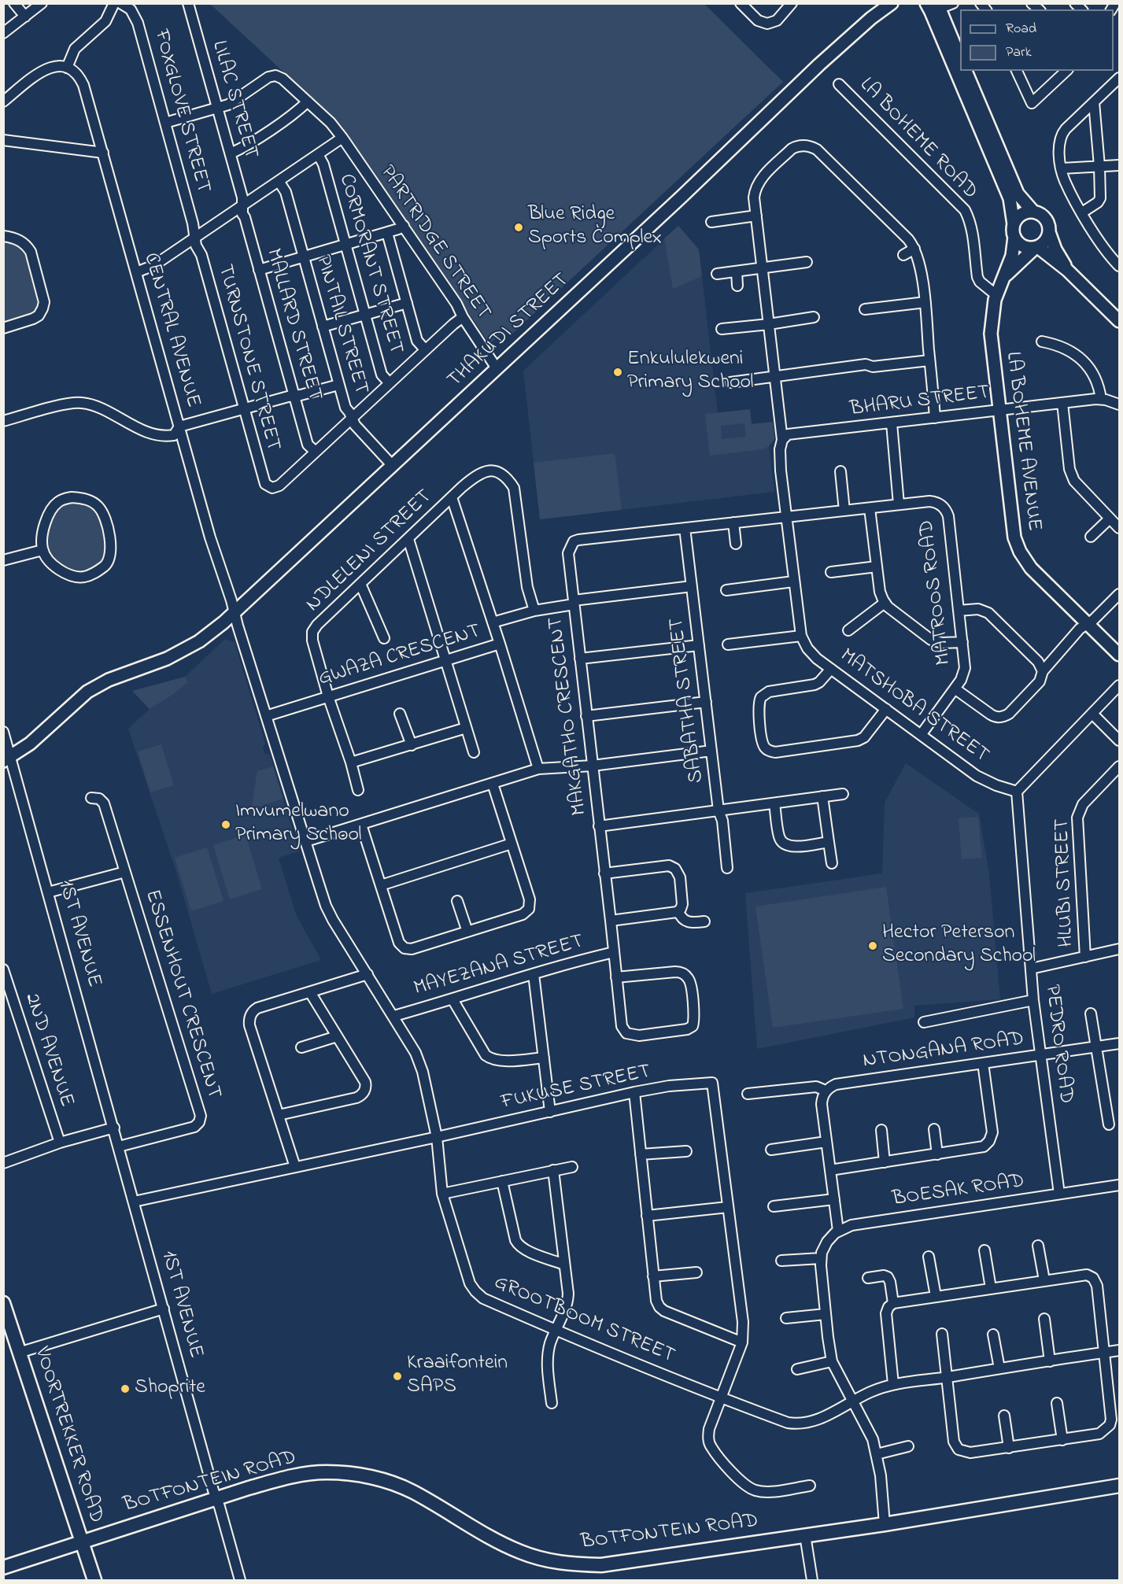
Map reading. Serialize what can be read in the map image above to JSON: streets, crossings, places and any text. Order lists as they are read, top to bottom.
{
  "streets": {
    "main road": ["VOORTREKKER ROAD", "BOTFONTEIN ROAD"],
    "street": [
      "LILAC STREET",
      "FOXGLOVE STREET",
      "LA BOHEME ROAD",
      "PARTRIDGE STREET",
      "CORMORANT STREET",
      "MALLARD STREET",
      "PINTAIL STREET",
      "CENTRAL AVENUE",
      "THAKUDI STREET",
      "TURNSTONE STREET",
      "BHARU STREET",
      "LA BOHEME AVENUE",
      "NDLELENI STREET",
      "MATROOS ROAD",
      "GWAZA CRESCENT",
      "SABATHA STREET",
      "MATSHOBA STREET",
      "MAKGATHO CRESCENT",
      "HLUBI STREET",
      "1ST AVENUE",
      "MAYEZANA STREET",
      "ESSENHOUT CRESCENT",
      "PEDRO ROAD",
      "2ND AVENUE",
      "NTONGANA ROAD",
      "FUKUSE STREET",
      "BOESAK ROAD",
      "GROOTBOOM STREET"
    ]
  },
  "crossings": [
    ["LILAC STREET", "PARTRIDGE STREET"],
    ["LILAC STREET", "MALLARD STREET"],
    ["FOXGLOVE STREET", "PARTRIDGE STREET"],
    ["FOXGLOVE STREET", "TURNSTONE STREET"],
    ["LA BOHEME ROAD", "LA BOHEME AVENUE"],
    ["PARTRIDGE STREET", "THAKUDI STREET"],
    ["MALLARD STREET", "TURNSTONE STREET"],
    ["PINTAIL STREET", "THAKUDI STREET"],
    ["CENTRAL AVENUE", "THAKUDI STREET"],
    ["CENTRAL AVENUE", "GROOTBOOM STREET"],
    ["THAKUDI STREET", "1ST AVENUE"],
    ["THAKUDI STREET", "GROOTBOOM STREET"],
    ["BHARU STREET", "LA BOHEME AVENUE"],
    ["BHARU STREET", "MATROOS ROAD"],
    ["BHARU STREET", "MATSHOBA STREET"],
    ["NDLELENI STREET", "GWAZA CRESCENT"],
    ["MATROOS ROAD", "MATSHOBA STREET"],
    ["MATROOS ROAD", "MAKGATHO CRESCENT"],
    ["GWAZA CRESCENT", "GROOTBOOM STREET"],
    ["SABATHA STREET", "MAKGATHO CRESCENT"],
    ["MATSHOBA STREET", "MAKGATHO CRESCENT"],
    ["MATSHOBA STREET", "PEDRO ROAD"],
    ["MAKGATHO CRESCENT", "MAYEZANA STREET"],
    ["1ST AVENUE", "ESSENHOUT CRESCENT"],
    ["1ST AVENUE", "FUKUSE STREET"],
    ["1ST AVENUE", "BOTFONTEIN ROAD"],
    ["MAYEZANA STREET", "GROOTBOOM STREET"],
    ["PEDRO ROAD", "NTONGANA ROAD"],
    ["PEDRO ROAD", "BOESAK ROAD"],
    ["FUKUSE STREET", "GROOTBOOM STREET"],
    ["VOORTREKKER ROAD", "BOTFONTEIN ROAD"]
  ],
  "places": [
    "Blue Ridge Sports Complex",
    "Enkululekweni Primary School",
    "Imvumelwano Primary School",
    "Hector Peterson Secondary School",
    "Kraaifontein SAPS",
    "Shoprite"
  ],
  "legend": ["Road", "Park"]
}
